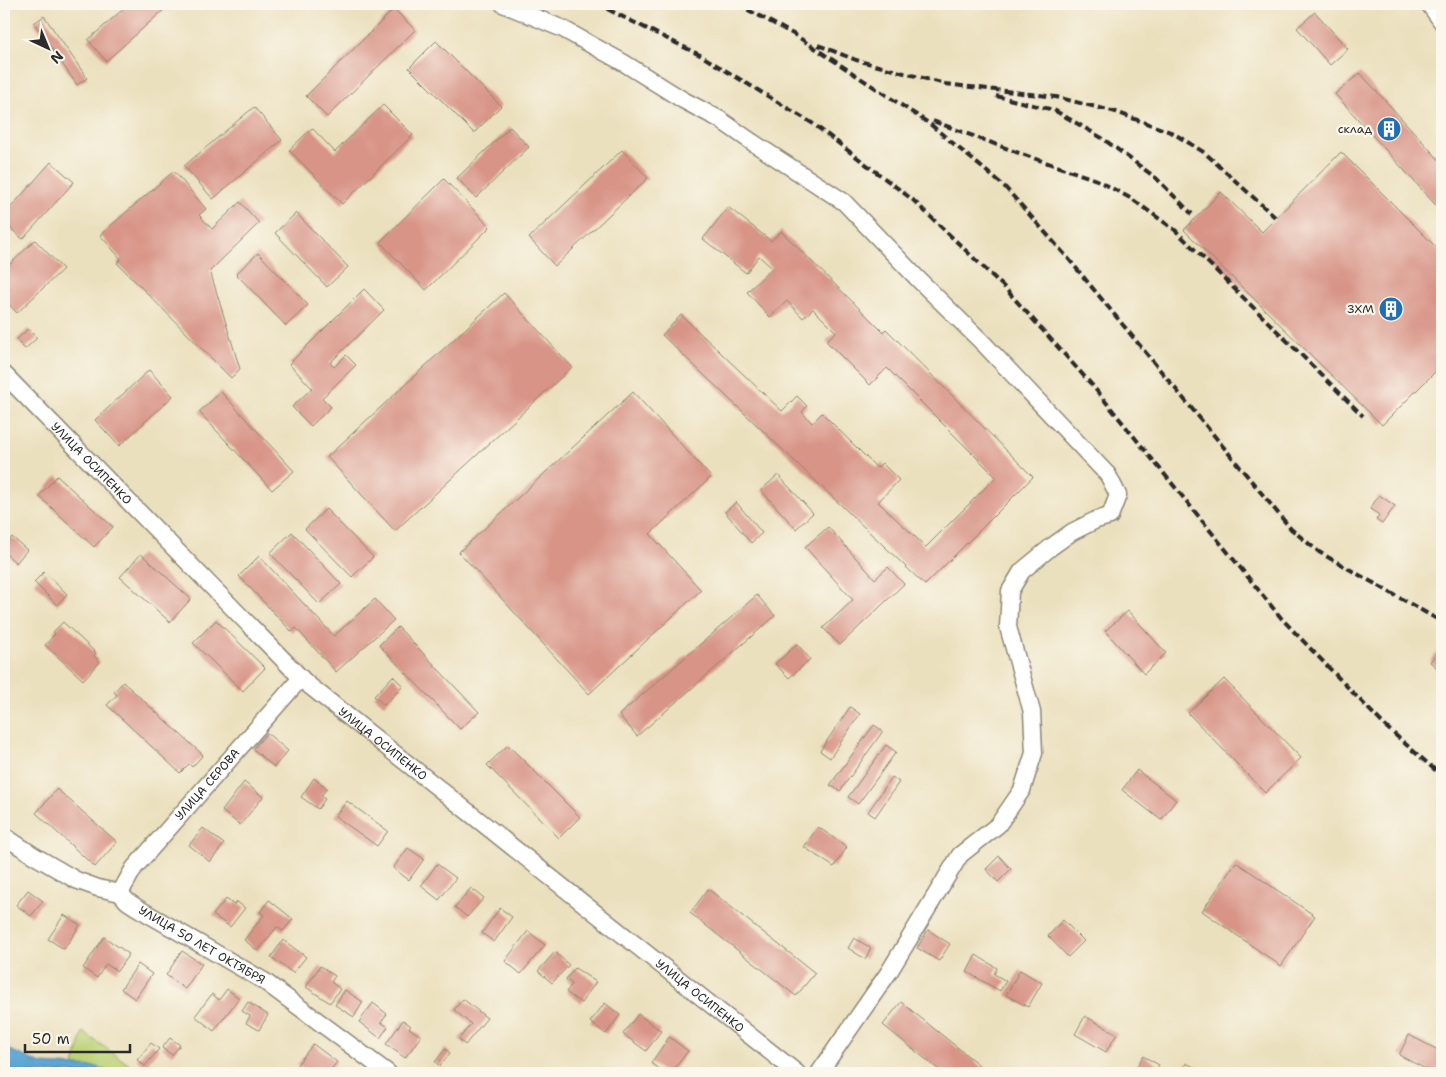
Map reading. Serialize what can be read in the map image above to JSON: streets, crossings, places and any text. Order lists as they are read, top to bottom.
{
  "streets": {
    "street": ["УЛИЦА ОСИПЕНКО", "УЛИЦА СЕРОВА", "УЛИЦА 50 ЛЕТ ОКТЯБРЯ"]
  },
  "crossings": [
    ["УЛИЦА ОСИПЕНКО", "УЛИЦА СЕРОВА"],
    ["УЛИЦА СЕРОВА", "УЛИЦА 50 ЛЕТ ОКТЯБРЯ"]
  ],
  "places": {
    "building": ["склад", "ЗХМ"]
  },
  "scale_bar": "50 m",
  "north": "bottom right"
}
